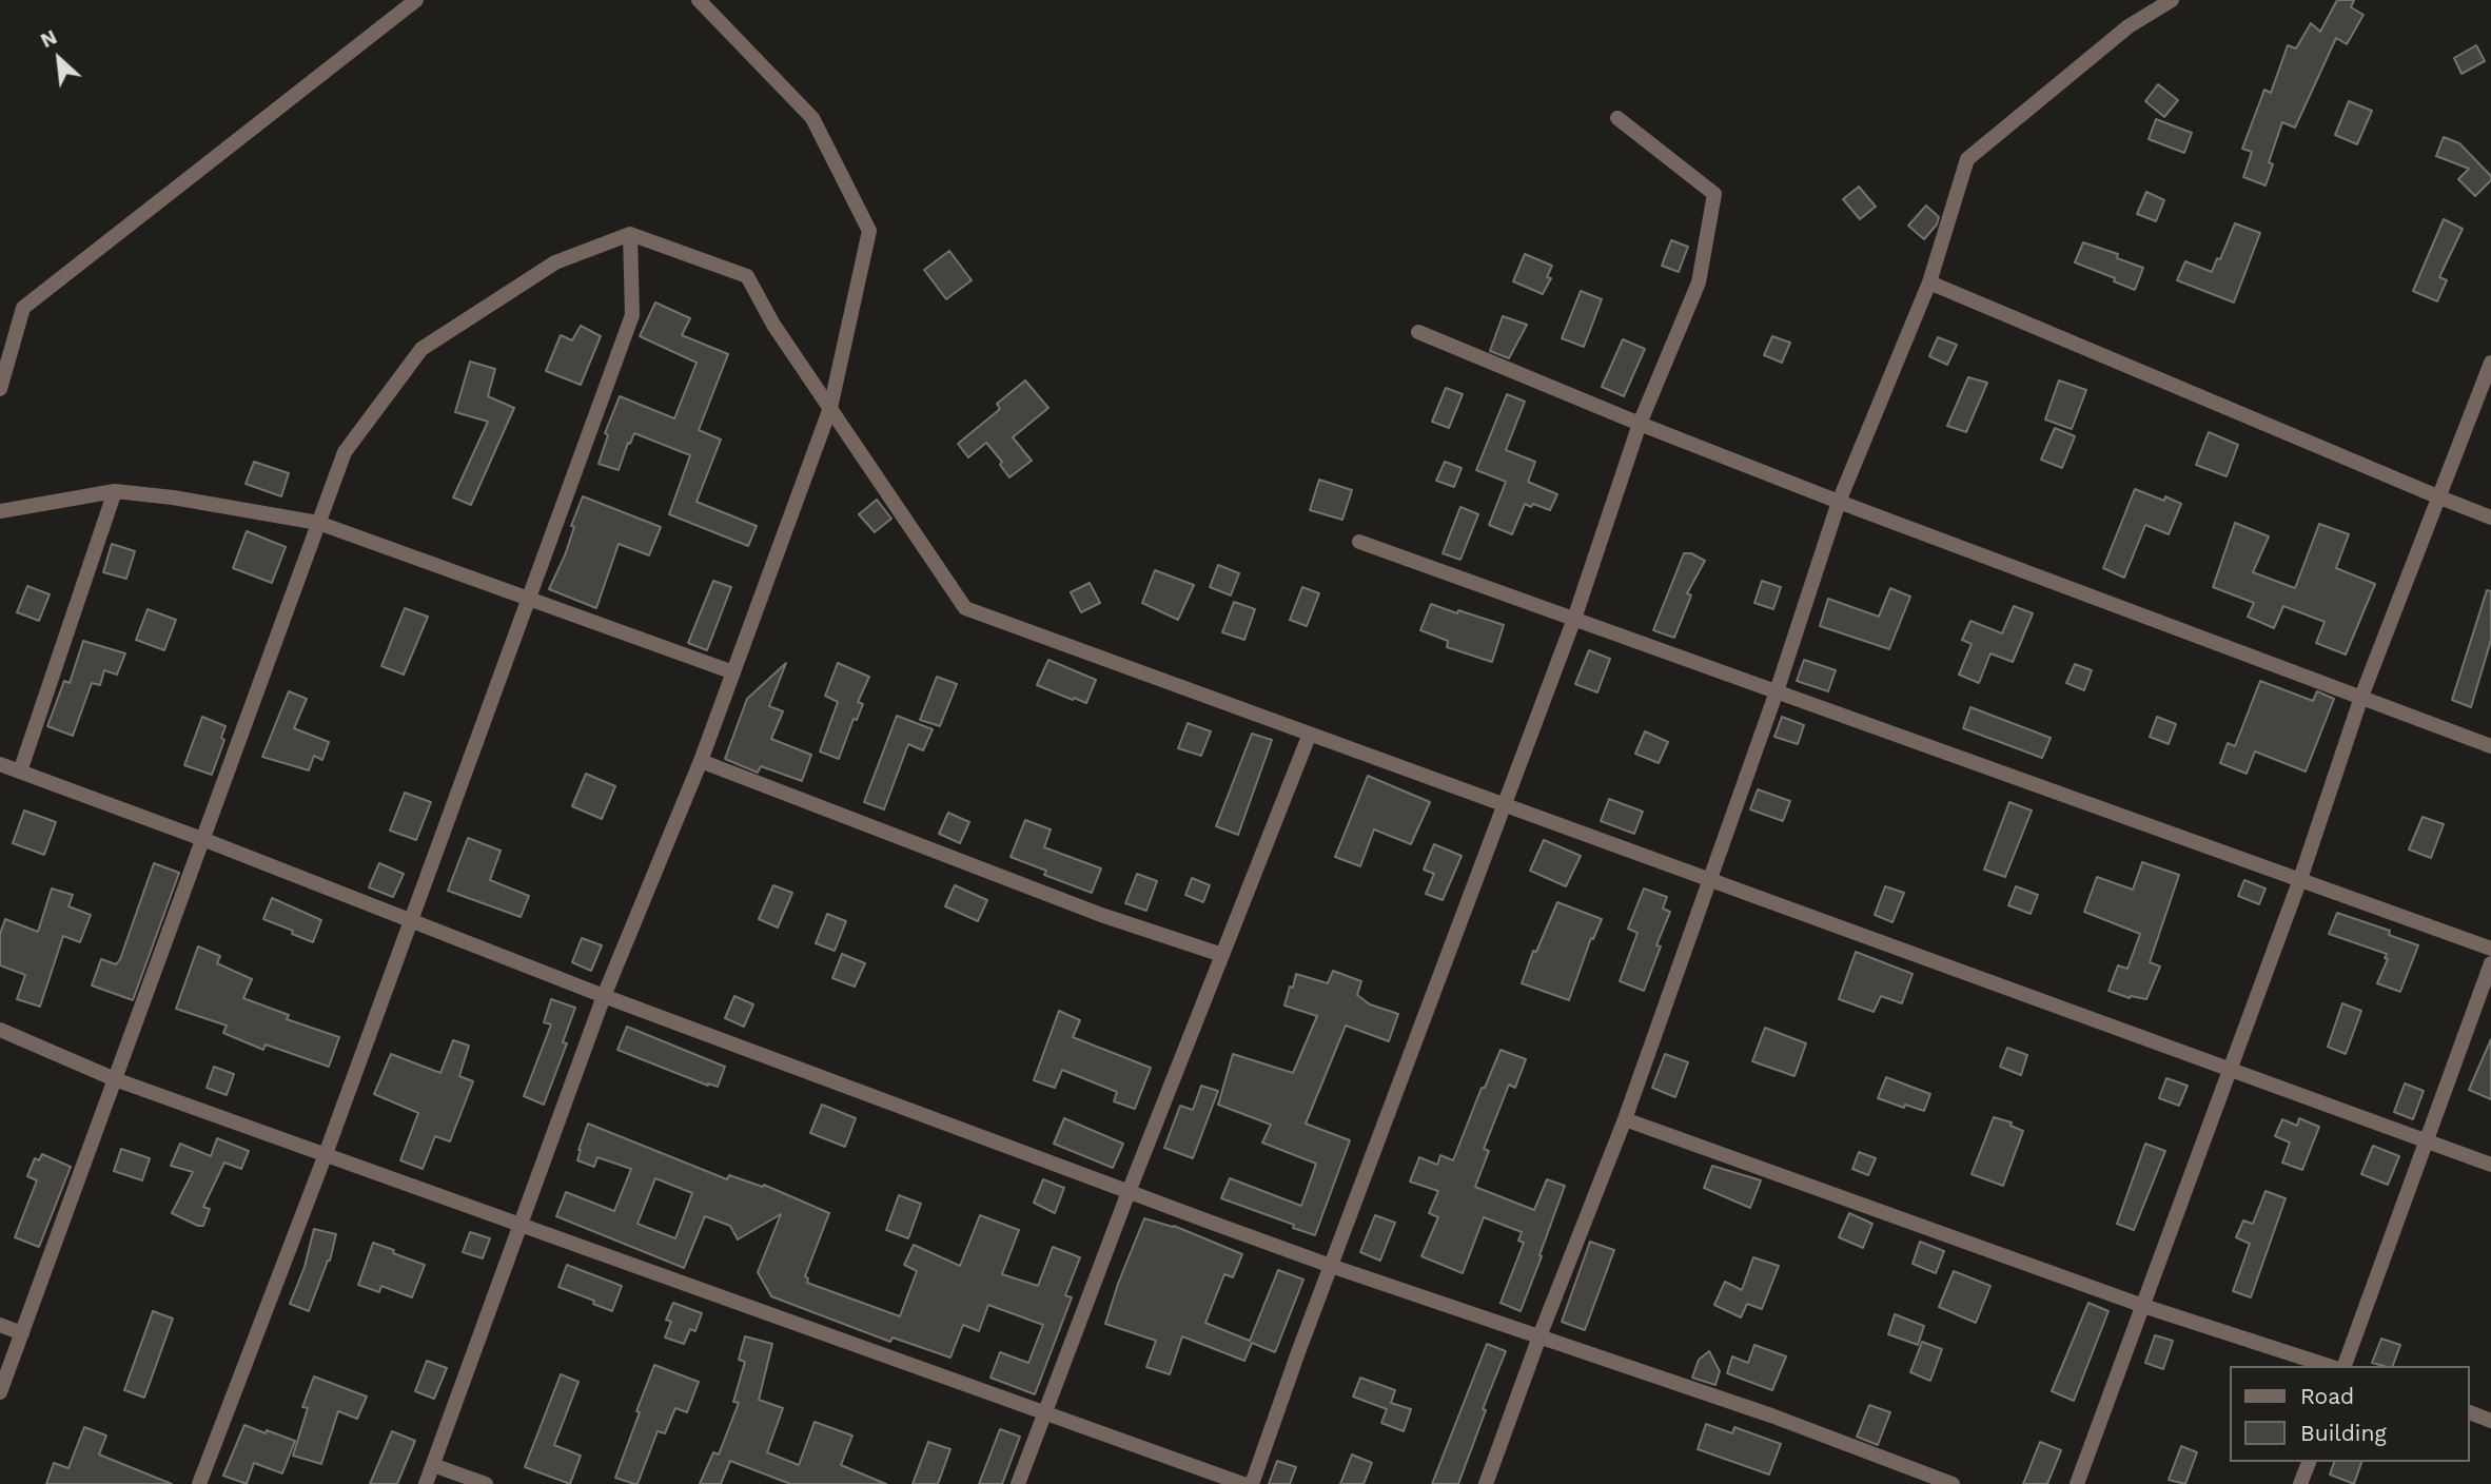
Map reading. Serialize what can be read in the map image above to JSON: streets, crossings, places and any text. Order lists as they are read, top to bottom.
{
  "legend": ["Road", "Building"],
  "north": "top left"
}
